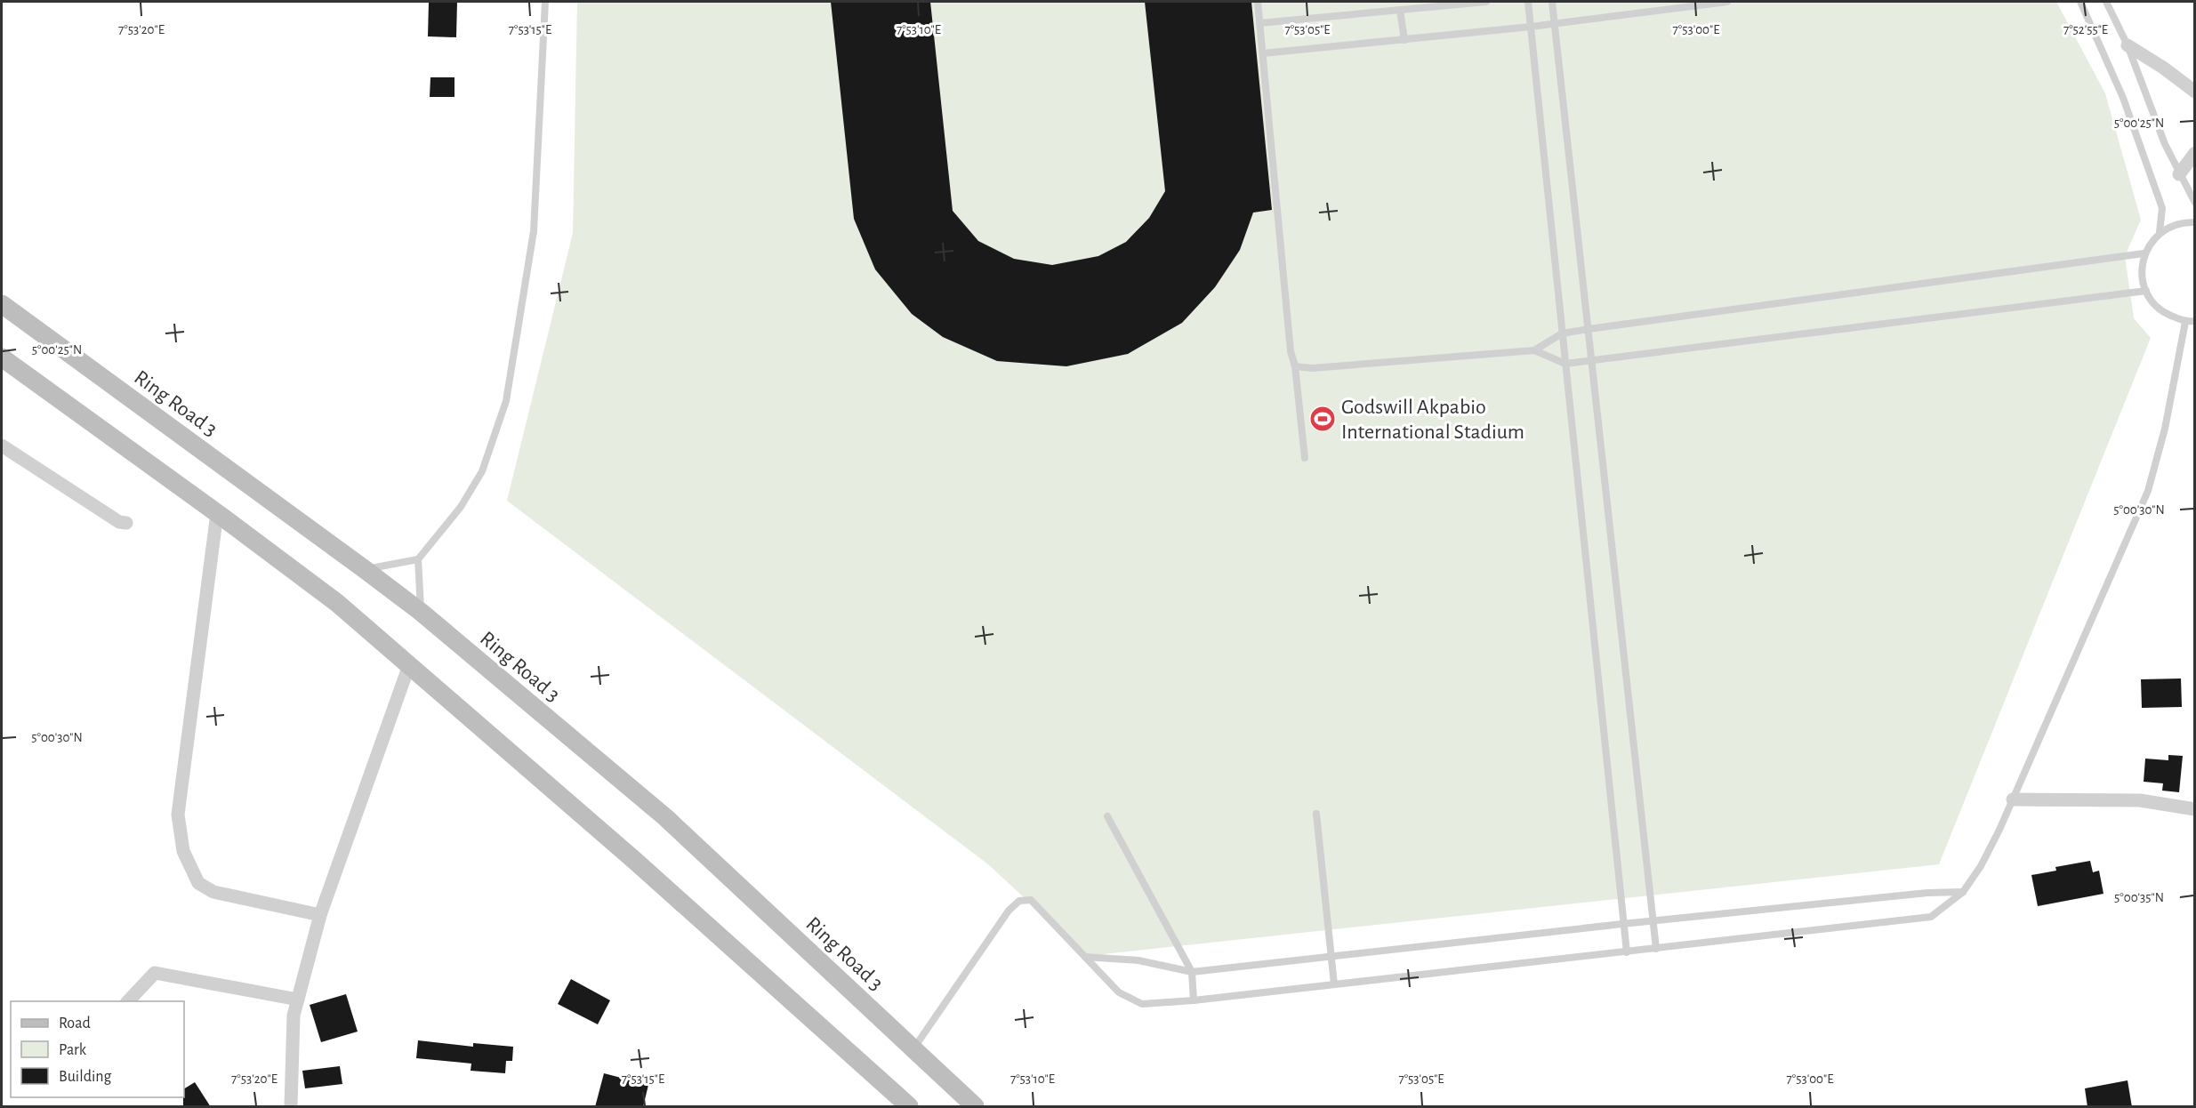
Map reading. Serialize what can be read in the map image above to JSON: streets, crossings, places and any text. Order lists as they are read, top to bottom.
{
  "streets": {
    "main road": ["Ring Road 3"]
  },
  "places": {
    "sports": ["Godswill Akpabio International Stadium"]
  },
  "legend": ["Road", "Park", "Building"],
  "coordinates": [
    "7°53'20\"E",
    "7°53'15\"E",
    "7°53'10\"E",
    "7°53'05\"E",
    "7°53'00\"E",
    "7°52'55\"E",
    "5°00'25\"N",
    "5°00'30\"N",
    "5°00'35\"N"
  ]
}
